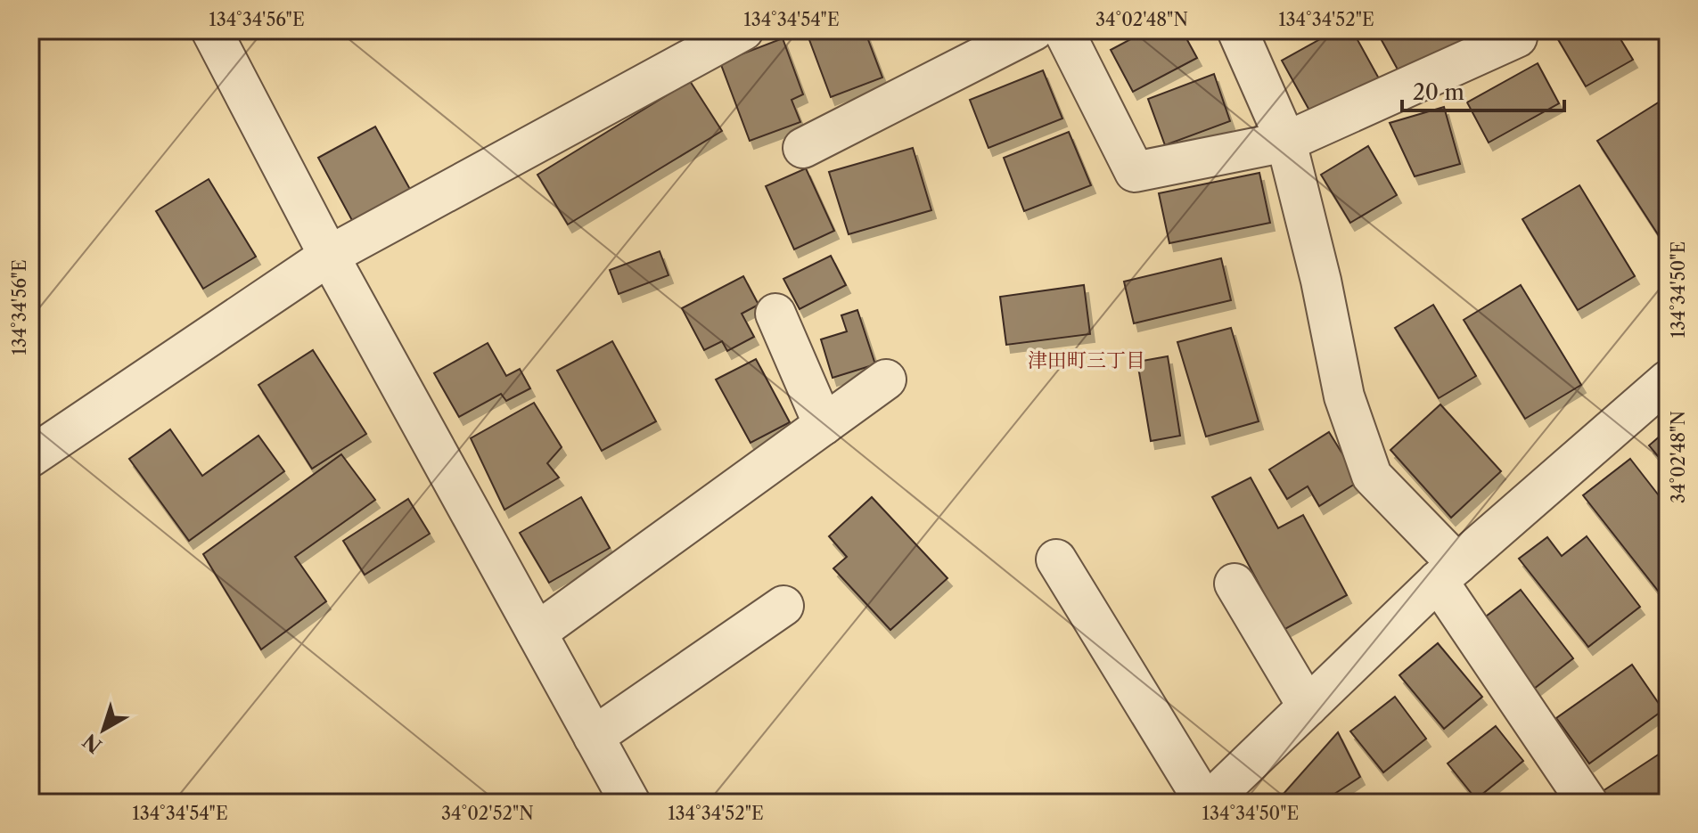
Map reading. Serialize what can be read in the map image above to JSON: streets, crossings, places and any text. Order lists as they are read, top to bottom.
{
  "districts": ["津田町三丁目"],
  "scale_bar": "20 m",
  "north": "bottom left",
  "coordinates": [
    "134°34'56\"E",
    "134°34'54\"E",
    "34°02'48\"N",
    "134°34'52\"E",
    "134°34'50\"E",
    "34°02'52\"N"
  ]
}
